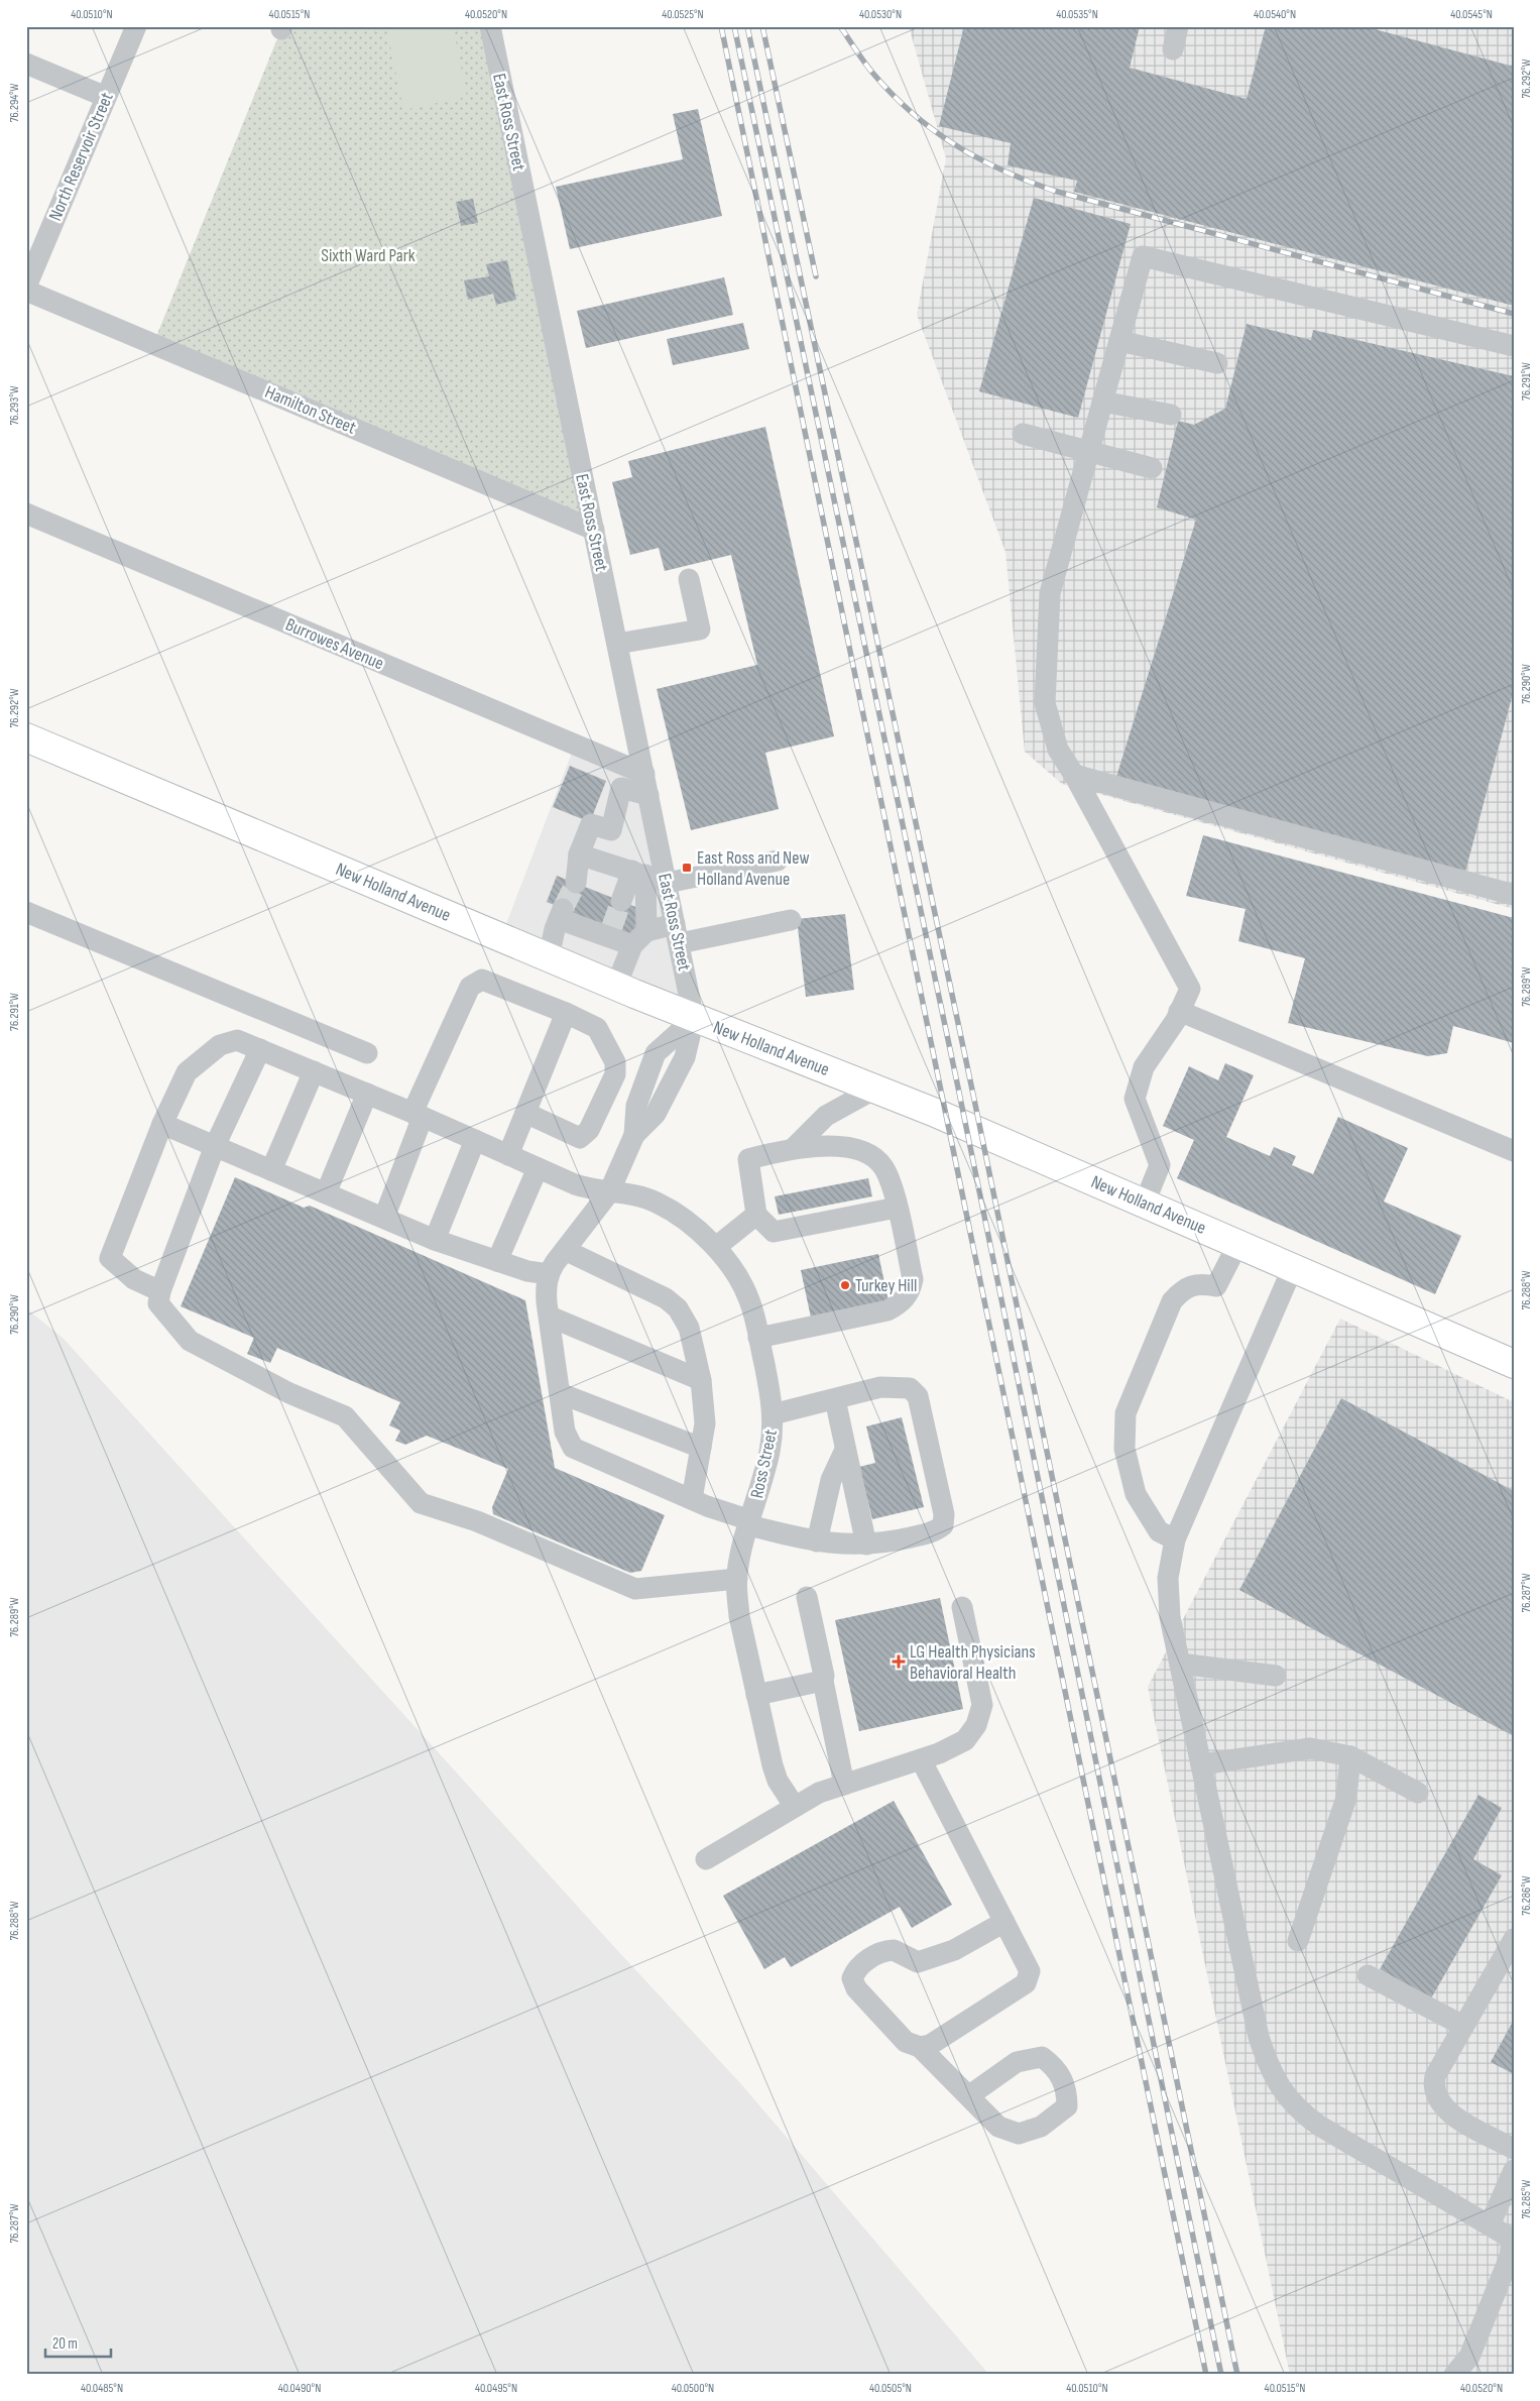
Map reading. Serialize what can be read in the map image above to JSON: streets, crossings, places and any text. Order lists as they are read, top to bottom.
{
  "streets": {
    "main road": ["New Holland Avenue"],
    "street": [
      "East Ross Street",
      "North Reservoir Street",
      "Hamilton Street",
      "Burrowes Avenue",
      "Ross Street"
    ]
  },
  "crossings": [
    ["East Ross Street", "Hamilton Street"],
    ["East Ross Street", "Burrowes Avenue"],
    ["East Ross Street", "New Holland Avenue"],
    ["North Reservoir Street", "Hamilton Street"]
  ],
  "parks": ["Sixth Ward Park"],
  "places": {
    "transit": ["East Ross and New Holland Avenue"],
    "other": ["Turkey Hill"],
    "health": ["LG Health Physicians Behavioral Health"]
  },
  "scale_bar": "20 m",
  "coordinates": [
    "40.0510°N",
    "40.0515°N",
    "40.0520°N",
    "40.0525°N",
    "40.0530°N",
    "40.0535°N",
    "40.0540°N",
    "40.0545°N",
    "76.292°W",
    "76.294°W",
    "76.291°W",
    "76.293°W",
    "76.290°W",
    "76.289°W",
    "76.288°W",
    "76.287°W",
    "76.286°W",
    "76.285°W",
    "40.0485°N",
    "40.0490°N",
    "40.0495°N",
    "40.0500°N",
    "40.0505°N"
  ]
}
